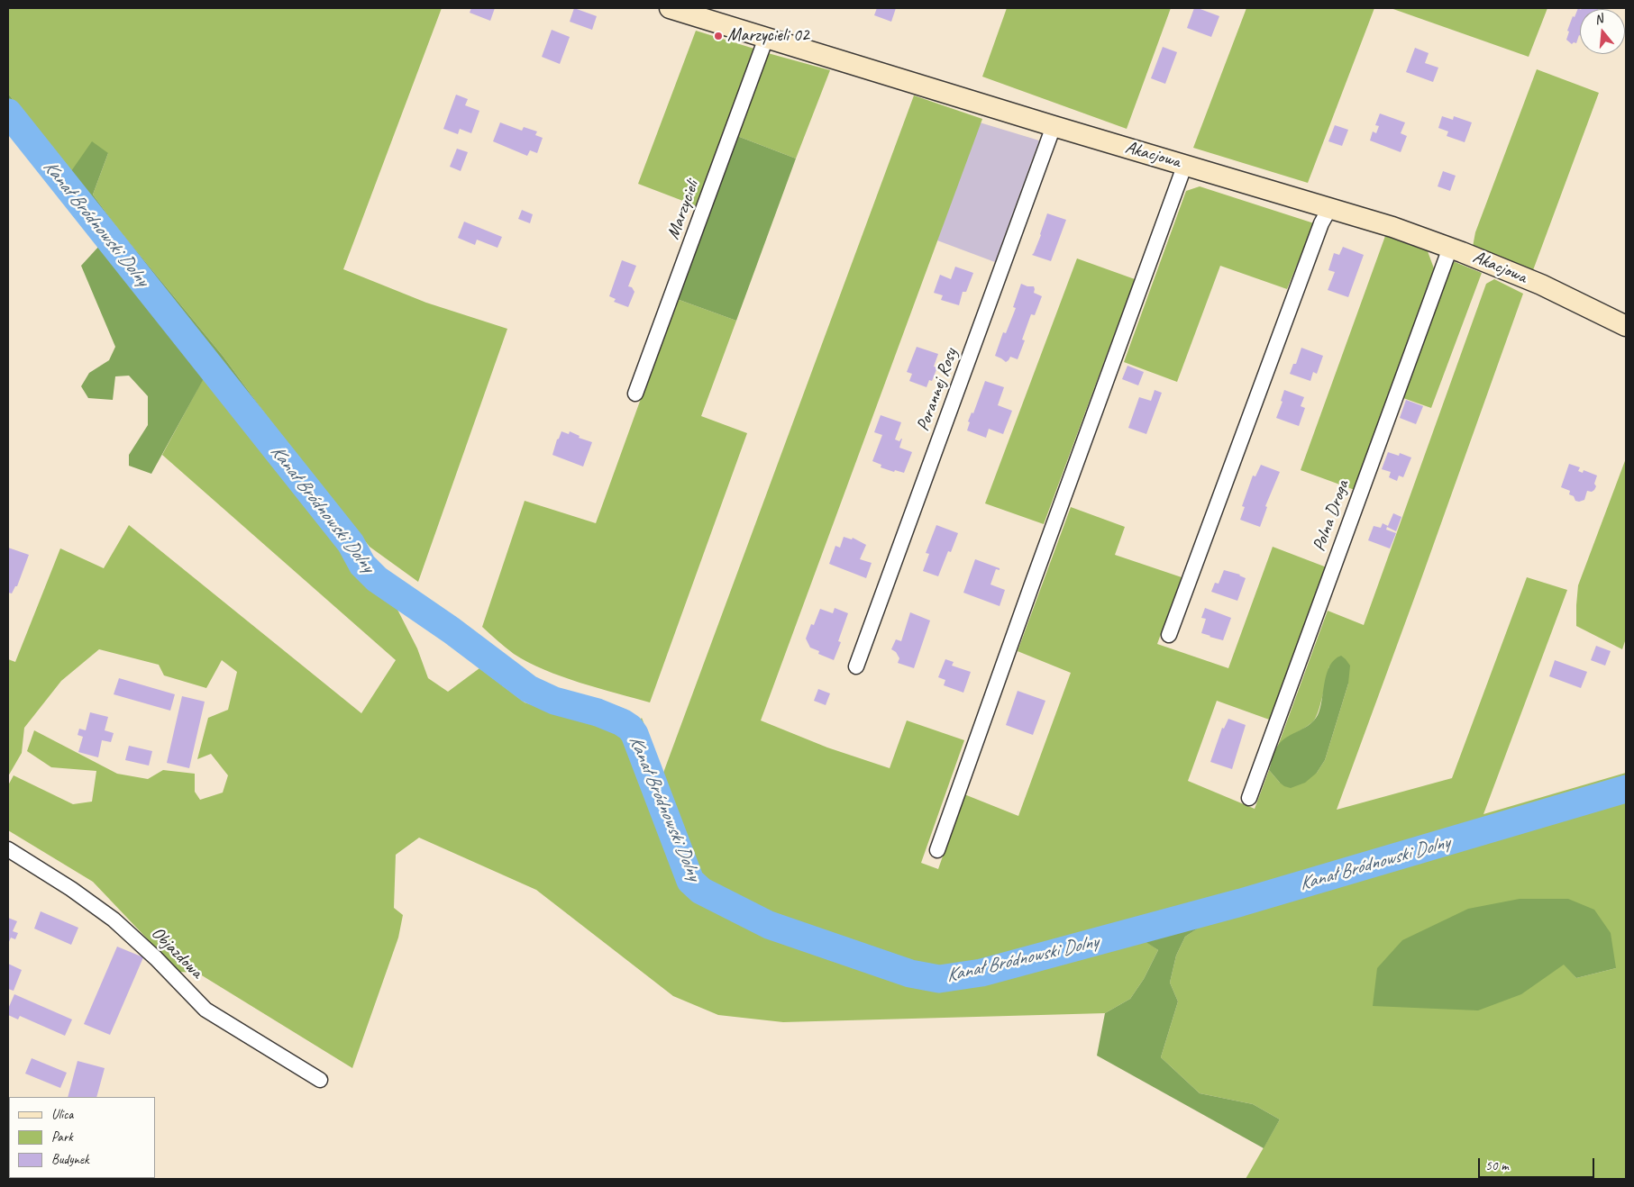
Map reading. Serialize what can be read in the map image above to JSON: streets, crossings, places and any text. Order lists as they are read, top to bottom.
{
  "streets": {
    "street": [
      "Akacjowa",
      "Marzycieli",
      "Porannej Rosy",
      "Polna Droga",
      "Objazdowa"
    ]
  },
  "crossings": [
    ["Akacjowa", "Marzycieli"],
    ["Akacjowa", "Porannej Rosy"],
    ["Akacjowa", "Polna Droga"]
  ],
  "water": ["Kanał Bródnowski Dolny"],
  "places": ["Marzycieli 02"],
  "legend": ["Ulica", "Park", "Budynek"],
  "scale_bar": "50 m",
  "north": "top"
}
